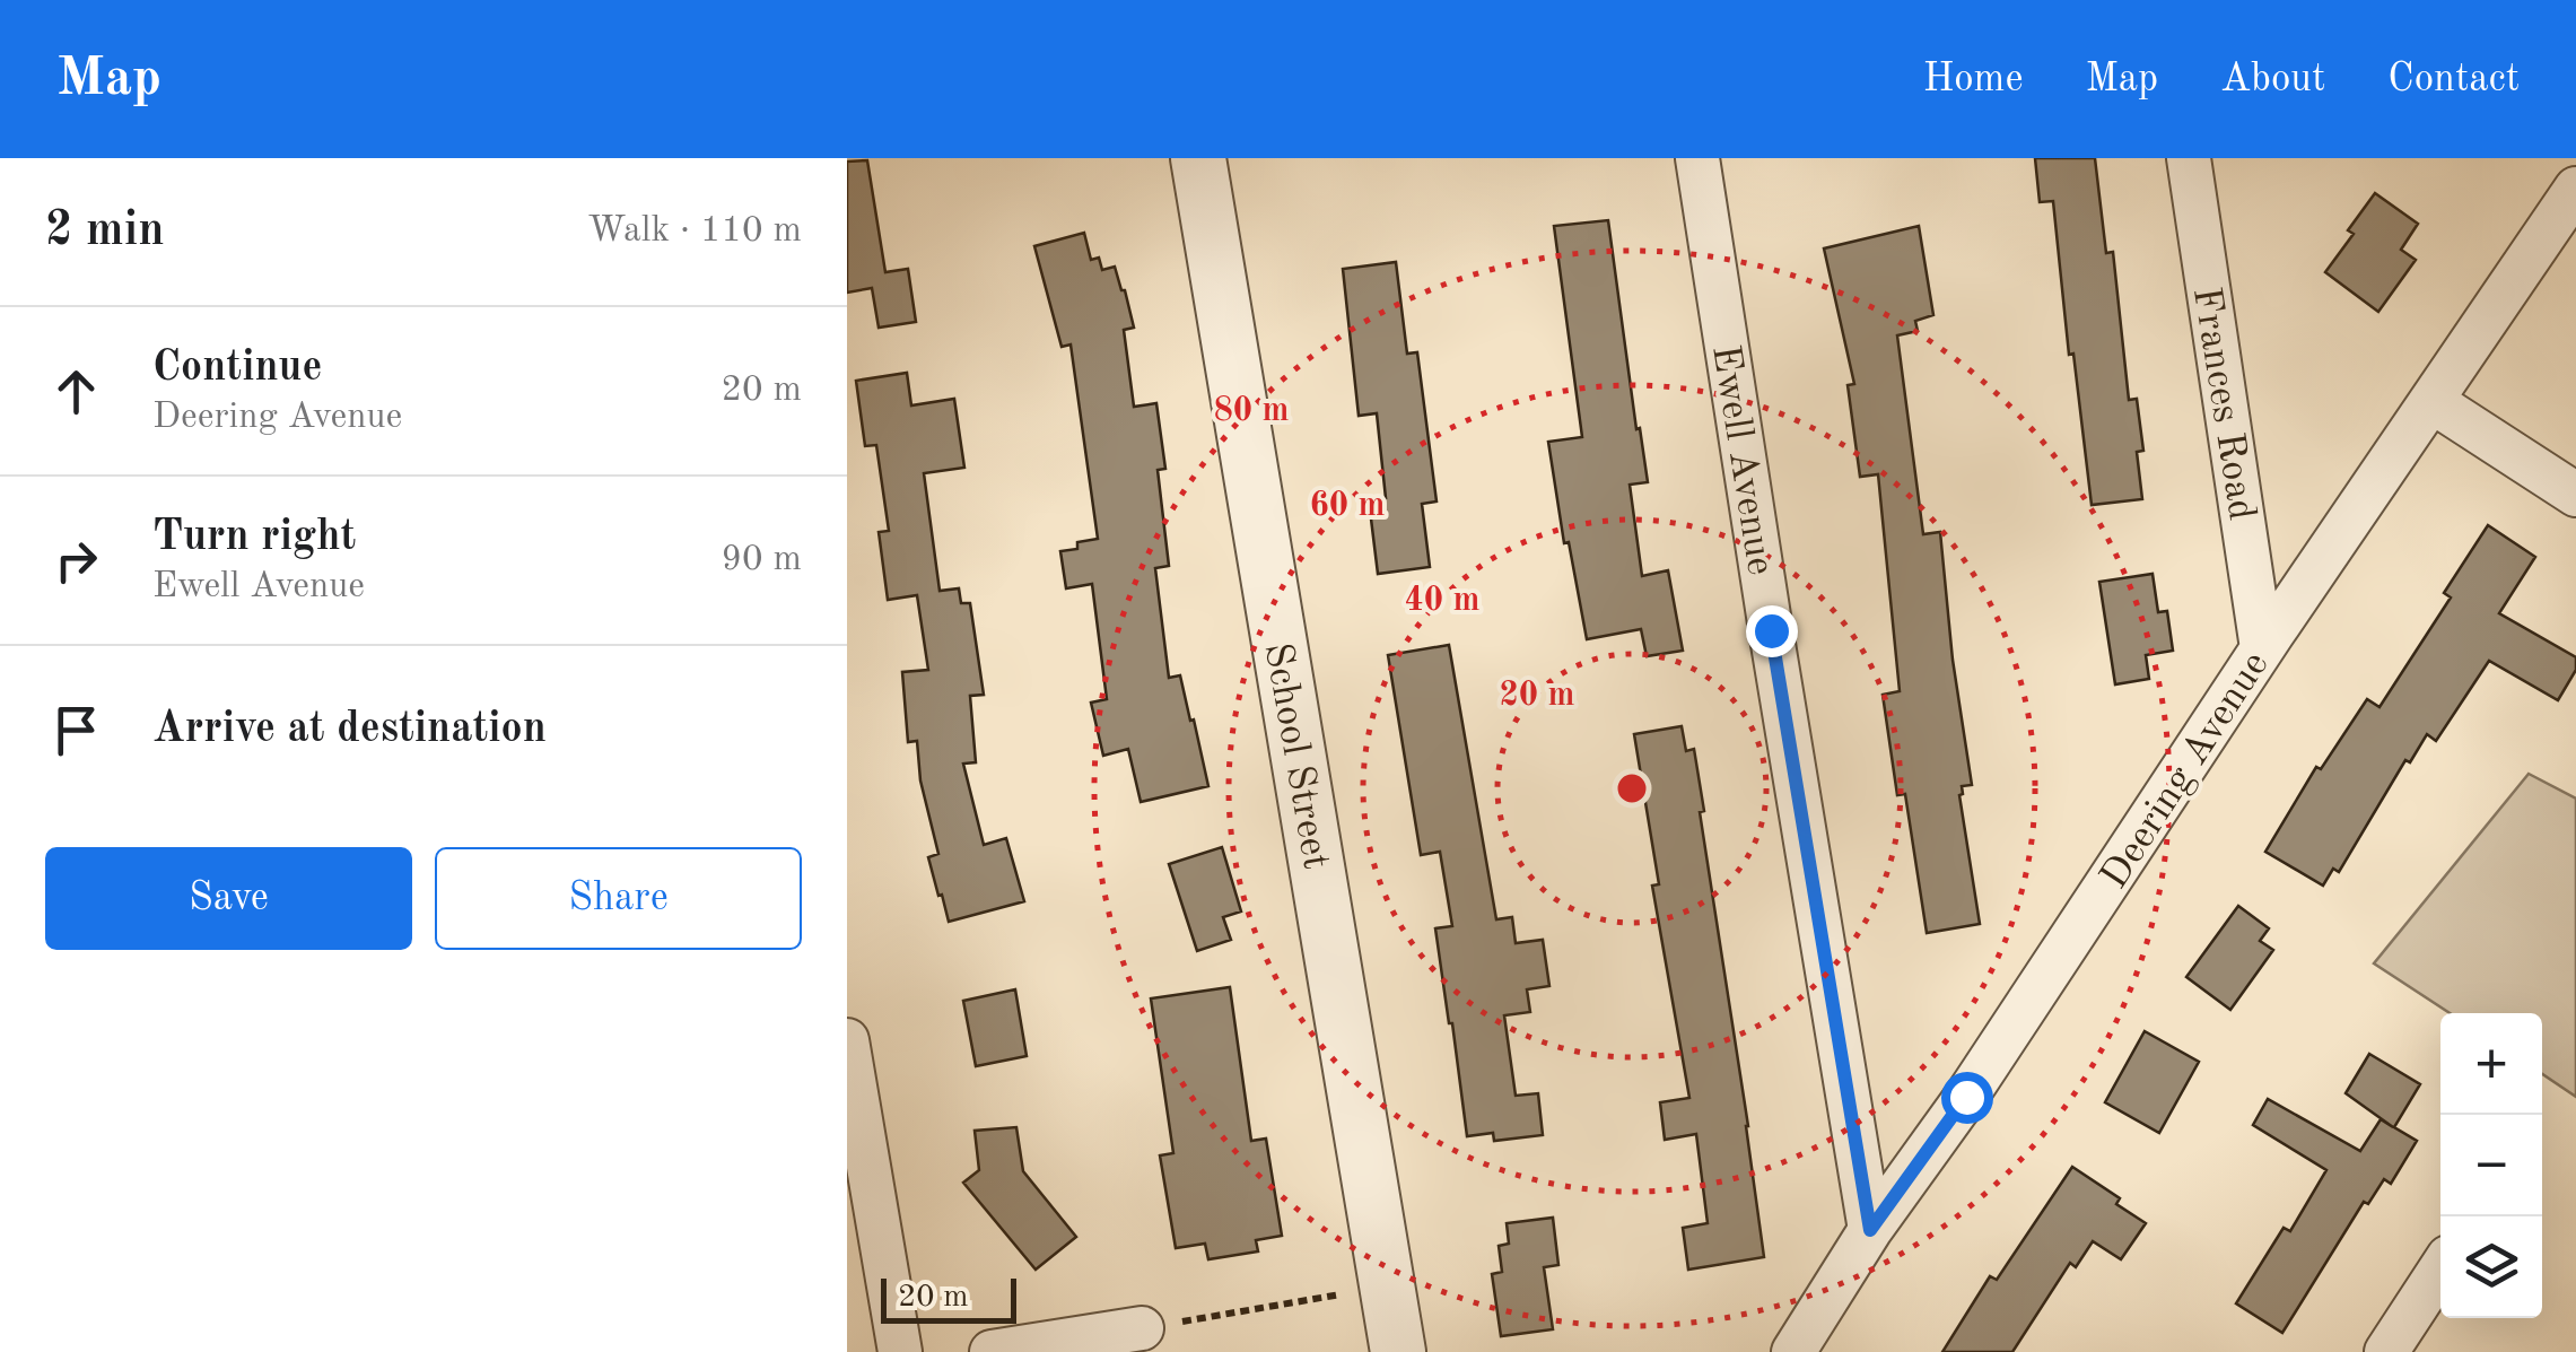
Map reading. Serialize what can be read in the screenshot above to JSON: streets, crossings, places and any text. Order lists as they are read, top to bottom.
{
  "streets": {
    "street": [
      "Frances Road",
      "Ewell Avenue",
      "School Street",
      "Deering Avenue"
    ]
  },
  "crossings": [
    ["Frances Road", "Deering Avenue"],
    ["Ewell Avenue", "Deering Avenue"]
  ],
  "scale_bar": "20 m",
  "page": {
    "header": "Map",
    "nav": [
      "Home",
      "Map",
      "About",
      "Contact"
    ],
    "heading": ["2 min", "Walk · 110 m"],
    "list": [
      ["Continue", "Deering Avenue", "20 m"],
      ["Turn right", "Ewell Avenue", "90 m"],
      "Arrive at destination"
    ],
    "buttons": ["Save", "Share"],
    "map_buttons": ["+", "−"],
    "scale": "20 m"
  },
  "rings": [
    "80 m",
    "60 m",
    "40 m",
    "20 m"
  ]
}
